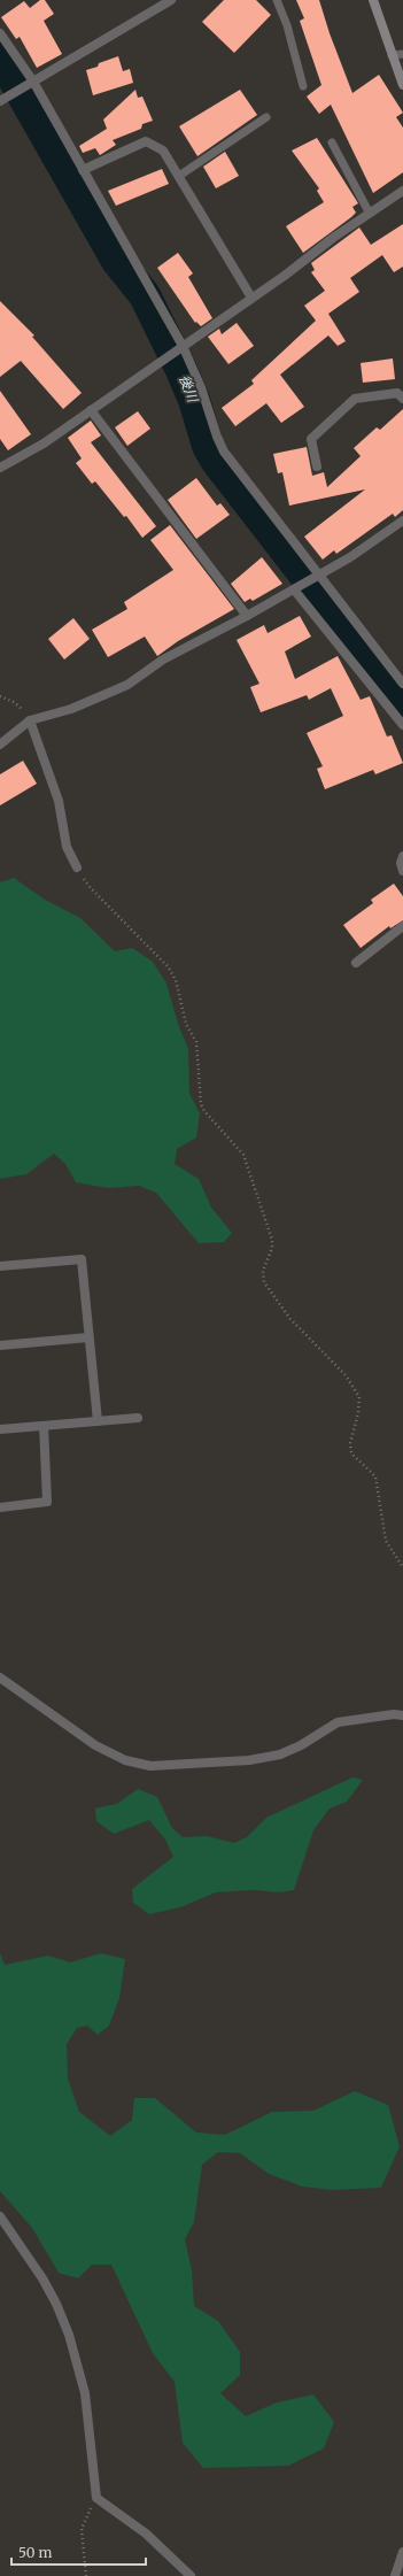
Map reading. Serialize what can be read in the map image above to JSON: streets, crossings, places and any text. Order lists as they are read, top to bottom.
{
  "water": ["後川"],
  "scale_bar": "50 m"
}
